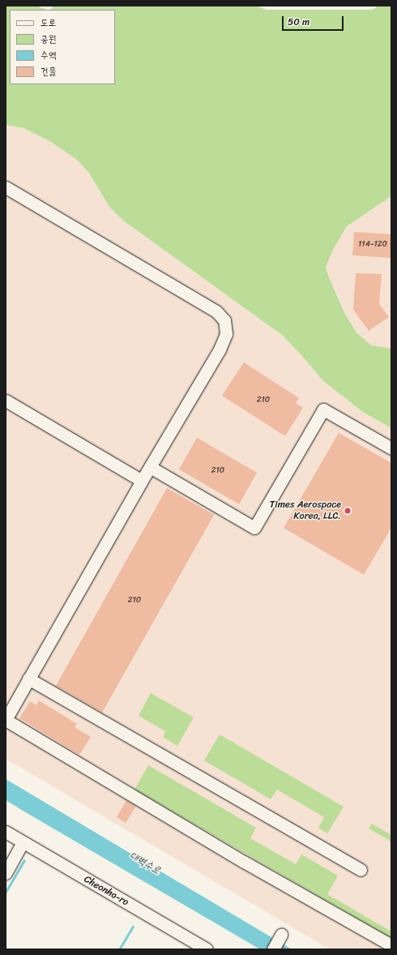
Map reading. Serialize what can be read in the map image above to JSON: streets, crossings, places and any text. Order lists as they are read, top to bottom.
{
  "streets": {
    "street": ["Cheonho-ro"]
  },
  "water": ["대벽수로"],
  "places": ["Times Aerospace Korea, LLC."],
  "house_numbers": [
    "114-120",
    "210",
    "210",
    "210"
  ],
  "legend": [
    "도로",
    "공원",
    "수역",
    "건물"
  ],
  "scale_bar": "50 m"
}
